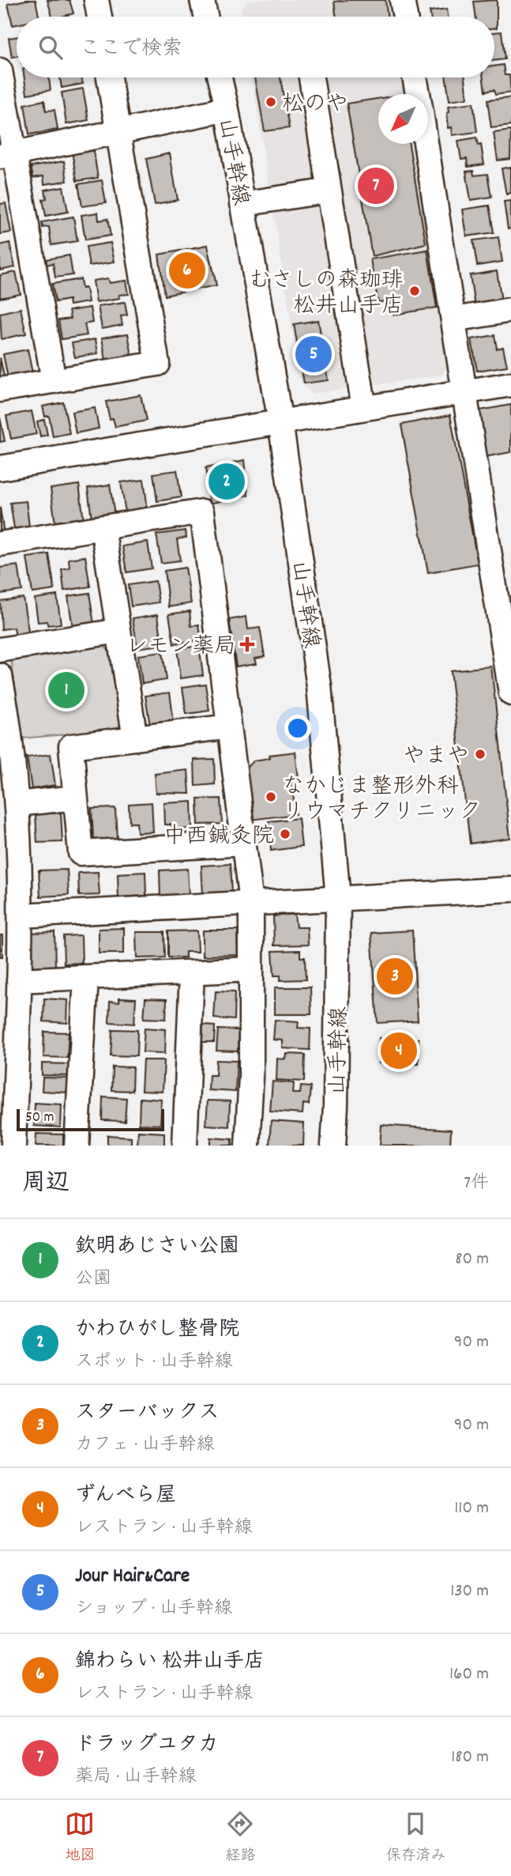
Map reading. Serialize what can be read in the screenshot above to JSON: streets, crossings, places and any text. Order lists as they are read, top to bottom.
{
  "streets": {
    "street": ["山手幹線"]
  },
  "places": {
    "other": [
      "松のや",
      "むさしの森珈琲 松井山手店",
      "やまや",
      "なかじま整形外科 リウマチクリニック",
      "中西鍼灸院"
    ],
    "health": ["レモン薬局"]
  },
  "scale_bar": "50 m",
  "north": "bottom left",
  "page": {
    "search": "ここで検索",
    "pins": [
      "7",
      "6",
      "5",
      "2",
      "1",
      "3",
      "4"
    ],
    "scale": "50 m",
    "heading": ["周辺", "7件"],
    "list": [
      {
        "mark": "1",
        "name": "欽明あじさい公園",
        "note": "公園",
        "value": "80 m"
      },
      {
        "mark": "2",
        "name": "かわひがし整骨院",
        "note": "スポット · 山手幹線",
        "value": "90 m"
      },
      {
        "mark": "3",
        "name": "スターバックス",
        "note": "カフェ · 山手幹線",
        "value": "90 m"
      },
      {
        "mark": "4",
        "name": "ずんべら屋",
        "note": "レストラン · 山手幹線",
        "value": "110 m"
      },
      {
        "mark": "5",
        "name": "Jour Hair&Care",
        "note": "ショップ · 山手幹線",
        "value": "130 m"
      },
      {
        "mark": "6",
        "name": "錦わらい 松井山手店",
        "note": "レストラン · 山手幹線",
        "value": "160 m"
      },
      {
        "mark": "7",
        "name": "ドラッグユタカ",
        "note": "薬局 · 山手幹線",
        "value": "180 m"
      }
    ],
    "nav": ["地図", "経路", "保存済み"]
  }
}
